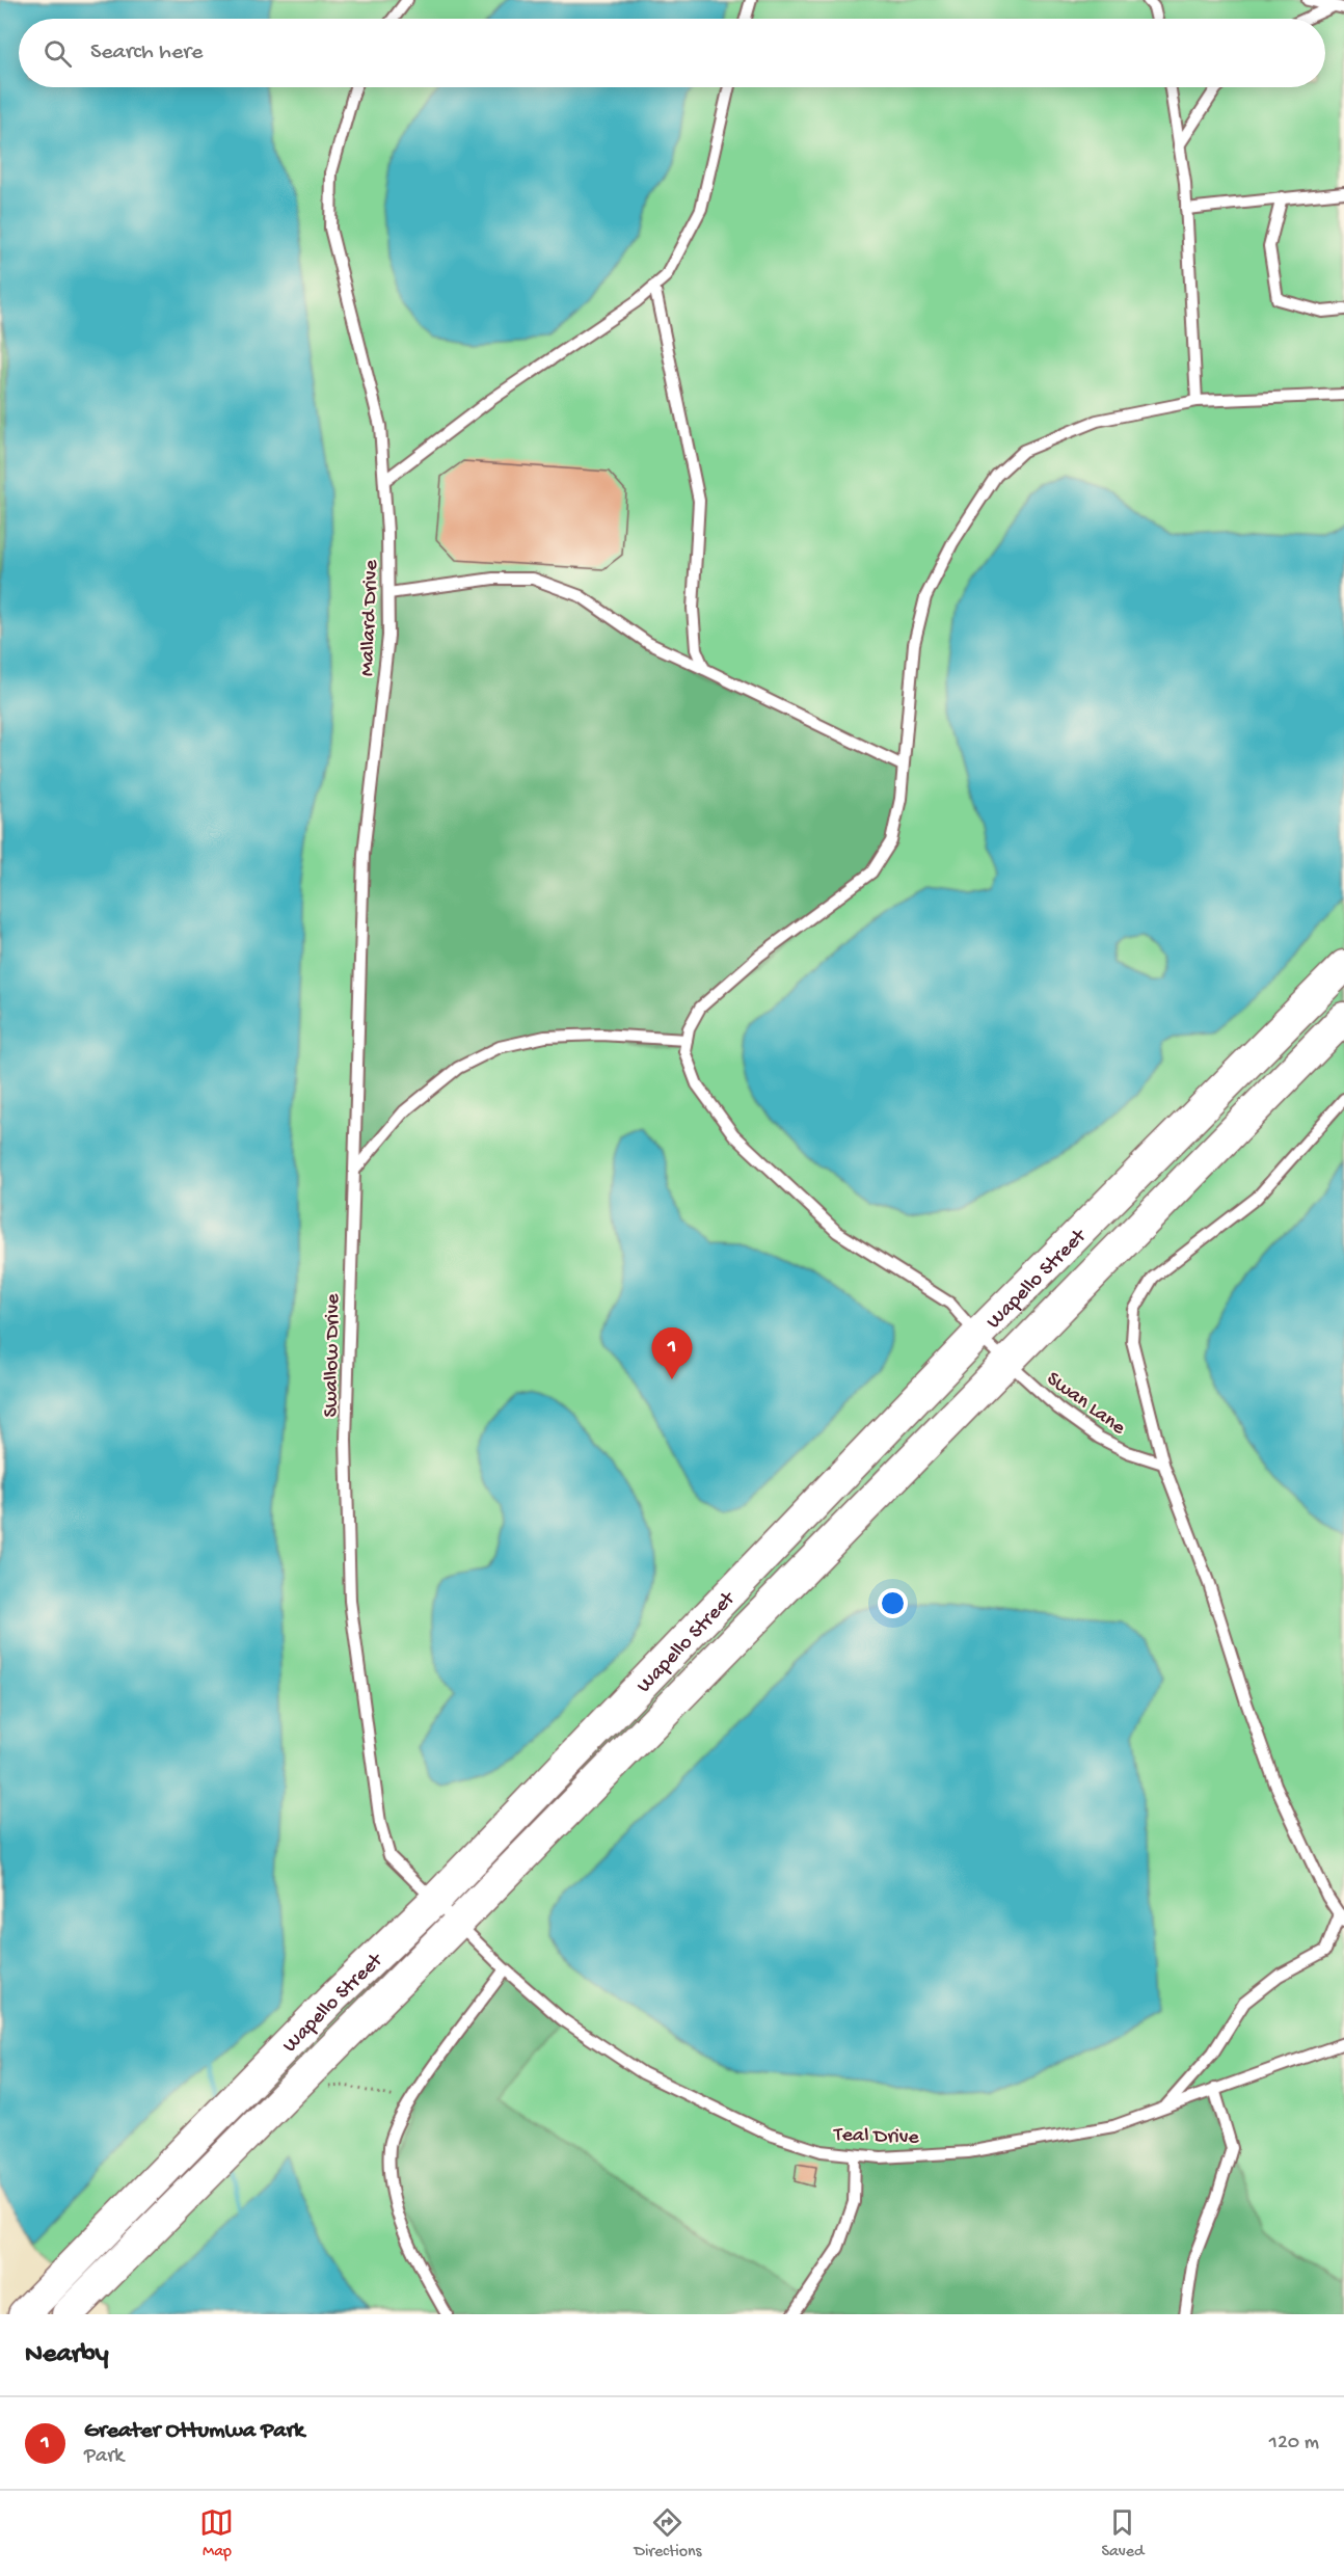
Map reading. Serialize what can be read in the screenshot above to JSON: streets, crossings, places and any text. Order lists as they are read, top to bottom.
{
  "streets": {
    "main road": ["Wapello Street"],
    "lane": [
      "Mallard Drive",
      "Swallow Drive",
      "Swan Lane",
      "Teal Drive"
    ]
  },
  "crossings": [
    ["Mallard Drive", "Swallow Drive"],
    ["Wapello Street", "Swallow Drive"],
    ["Wapello Street", "Swan Lane"],
    ["Wapello Street", "Teal Drive"],
    ["Swallow Drive", "Teal Drive"]
  ],
  "page": {
    "search": "Search here",
    "pins": "1",
    "heading": "Nearby",
    "list": [
      {
        "mark": "1",
        "name": "Greater Ottumwa Park",
        "note": "Park",
        "value": "120 m"
      }
    ],
    "nav": ["Map", "Directions", "Saved"]
  }
}
